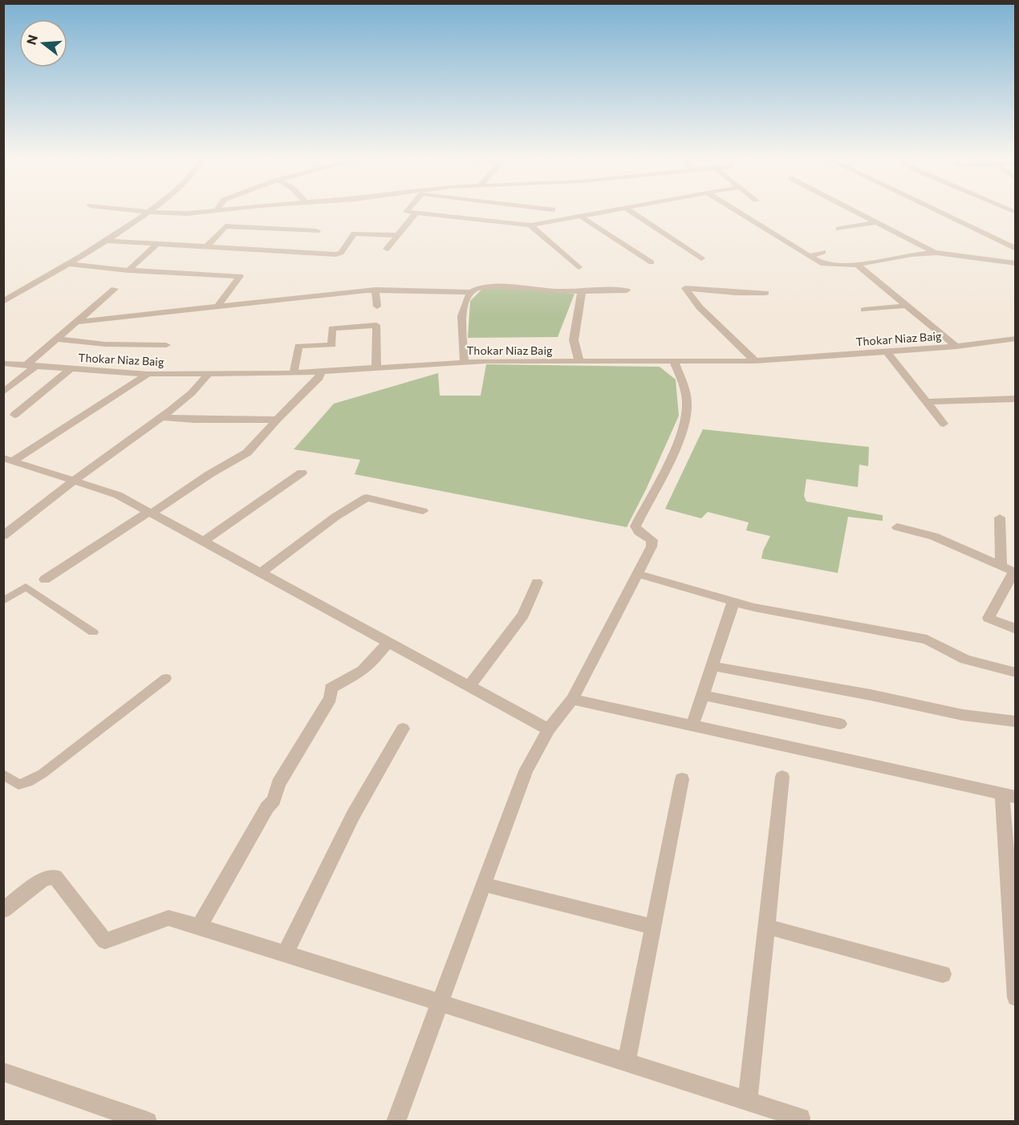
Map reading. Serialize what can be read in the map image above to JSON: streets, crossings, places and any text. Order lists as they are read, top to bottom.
{
  "streets": {
    "street": ["Thokar Niaz Baig"]
  },
  "north": "left"
}
